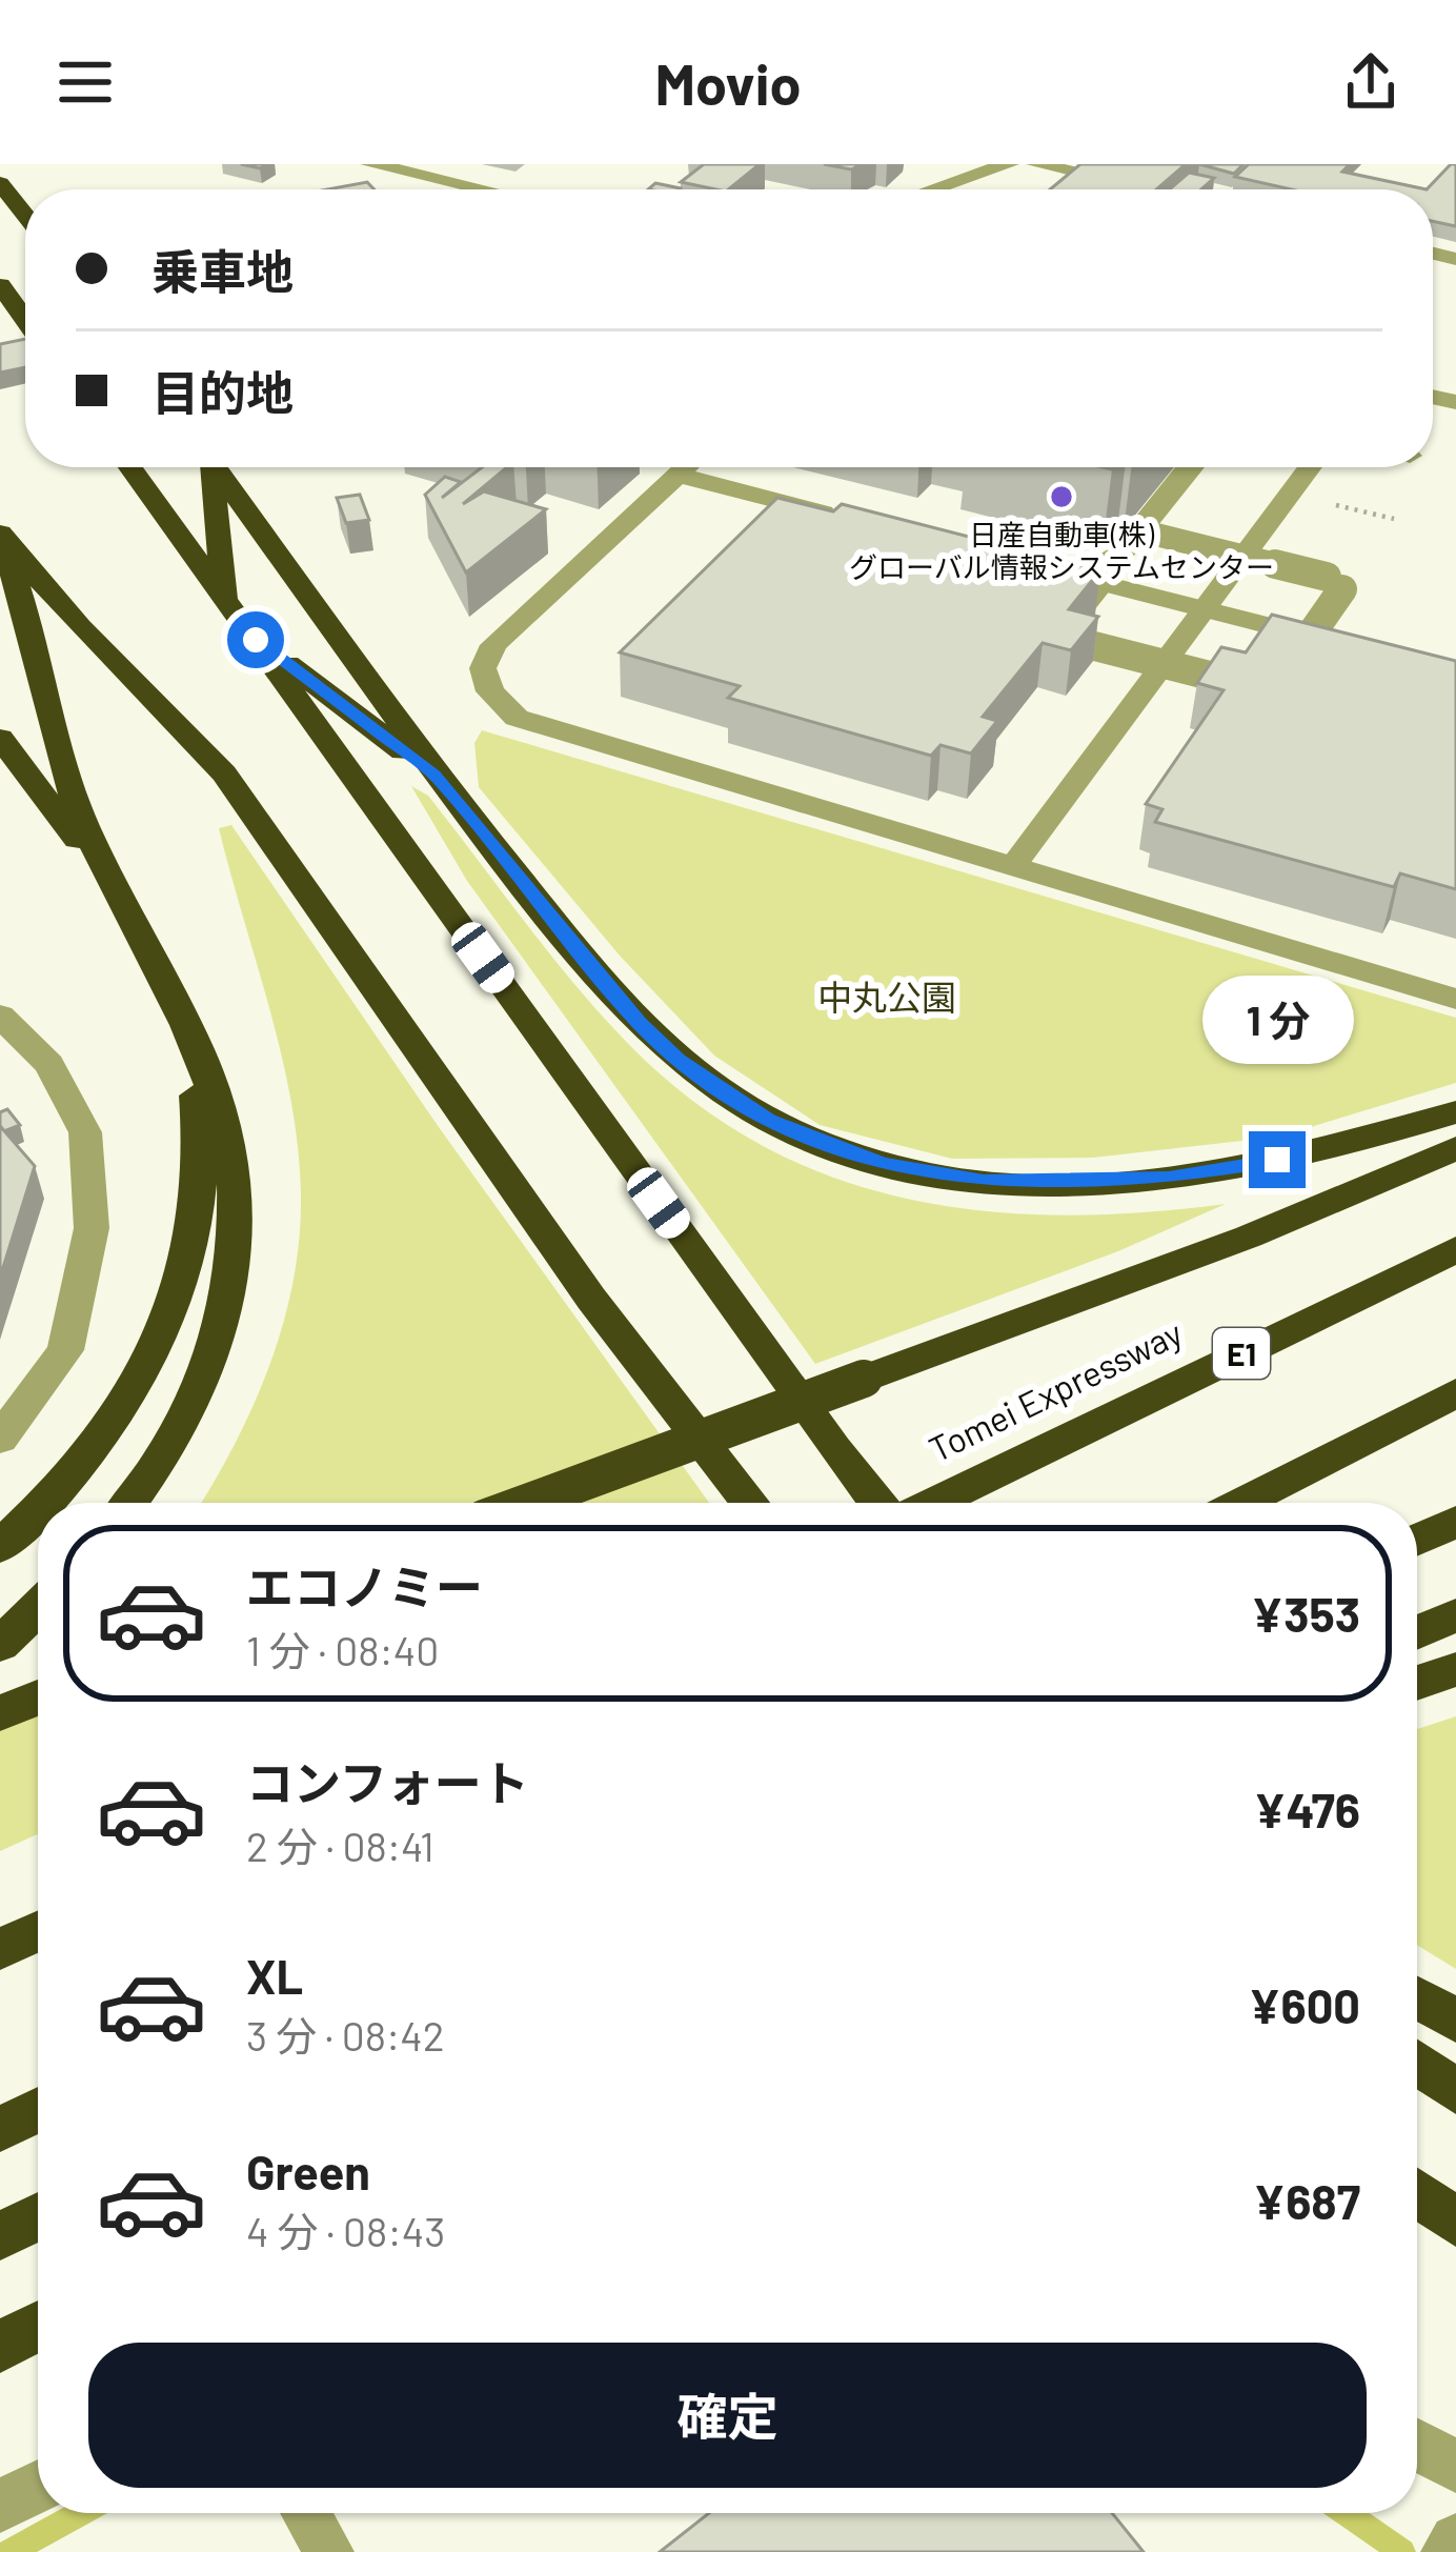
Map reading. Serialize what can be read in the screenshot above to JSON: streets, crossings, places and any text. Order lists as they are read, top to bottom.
{
  "streets": {
    "highway": ["E1", "Tomei Expressway"]
  },
  "parks": ["中丸公園"],
  "places": ["日産自動車(株) グローバル情報システムセンター"],
  "page": {
    "header": "Movio",
    "banner": ["乗車地", "目的地"],
    "bubble": "1 分",
    "list": [
      {
        "name": "エコノミー",
        "note": "1 分 · 08:40",
        "value": "¥353"
      },
      {
        "name": "コンフォート",
        "note": "2 分 · 08:41",
        "value": "¥476"
      },
      {
        "name": "XL",
        "note": "3 分 · 08:42",
        "value": "¥600"
      },
      {
        "name": "Green",
        "note": "4 分 · 08:43",
        "value": "¥687"
      }
    ],
    "buttons": "確定"
  }
}
